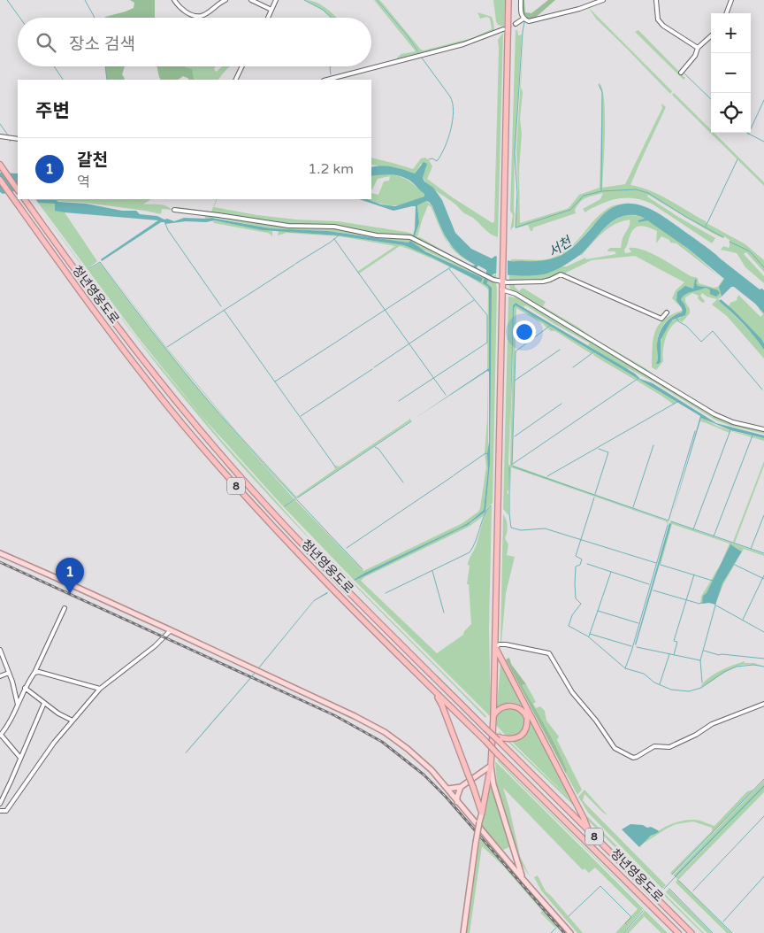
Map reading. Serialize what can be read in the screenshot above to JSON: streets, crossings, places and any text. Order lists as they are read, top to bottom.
{
  "streets": {
    "highway": ["청년영웅도로", "8"]
  },
  "water": ["서천"],
  "page": {
    "map_buttons": ["+", "−"],
    "search": "장소 검색",
    "heading": "주변",
    "list": [
      {
        "mark": "1",
        "name": "갈천",
        "note": "역",
        "value": "1.2 km"
      }
    ],
    "pins": "1"
  }
}
